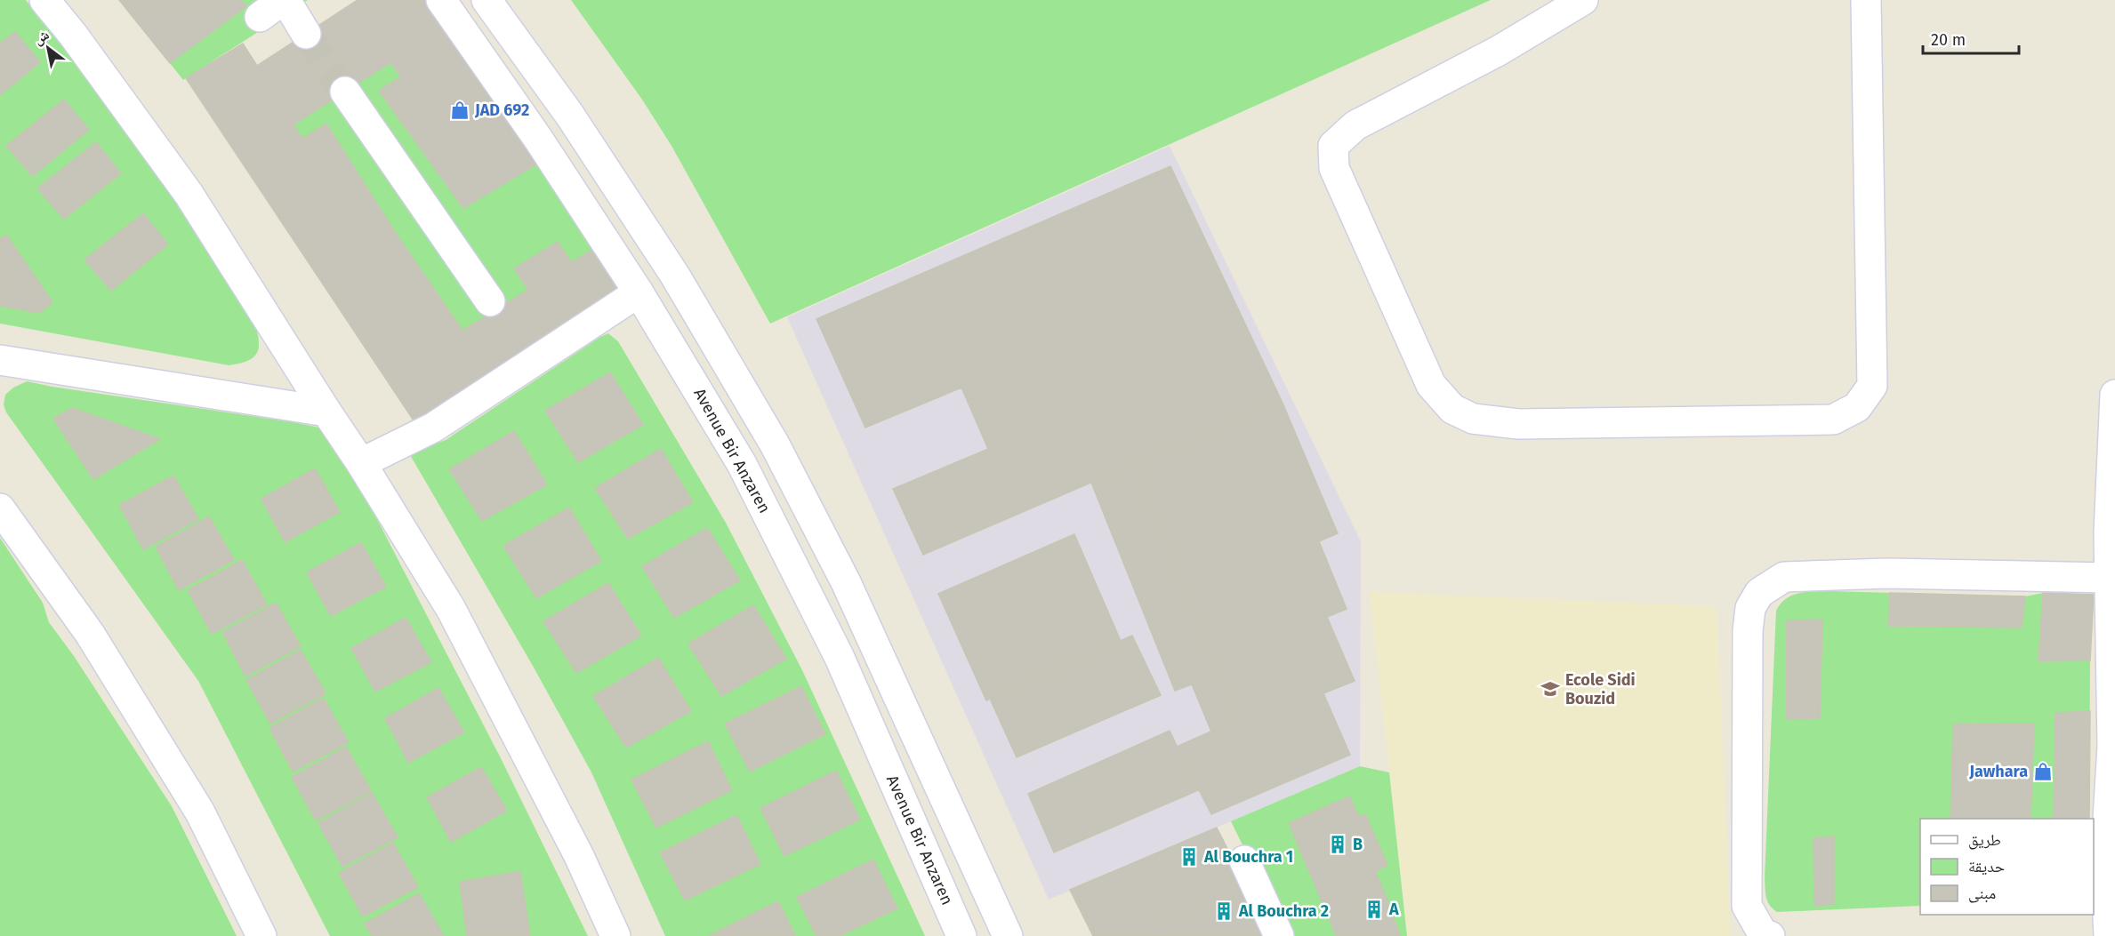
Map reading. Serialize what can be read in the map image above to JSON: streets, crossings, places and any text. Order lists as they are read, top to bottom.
{
  "streets": {
    "street": ["Avenue Bir Anzaren"]
  },
  "places": {
    "shop": ["JAD 692", "Jawhara"],
    "school or university": ["Ecole Sidi Bouzid"],
    "building": [
      "B",
      "Al Bouchra 1",
      "A",
      "Al Bouchra 2"
    ]
  },
  "legend": ["طريق", "حديقة", "مبنى"],
  "scale_bar": "20 m",
  "north": "top left"
}
